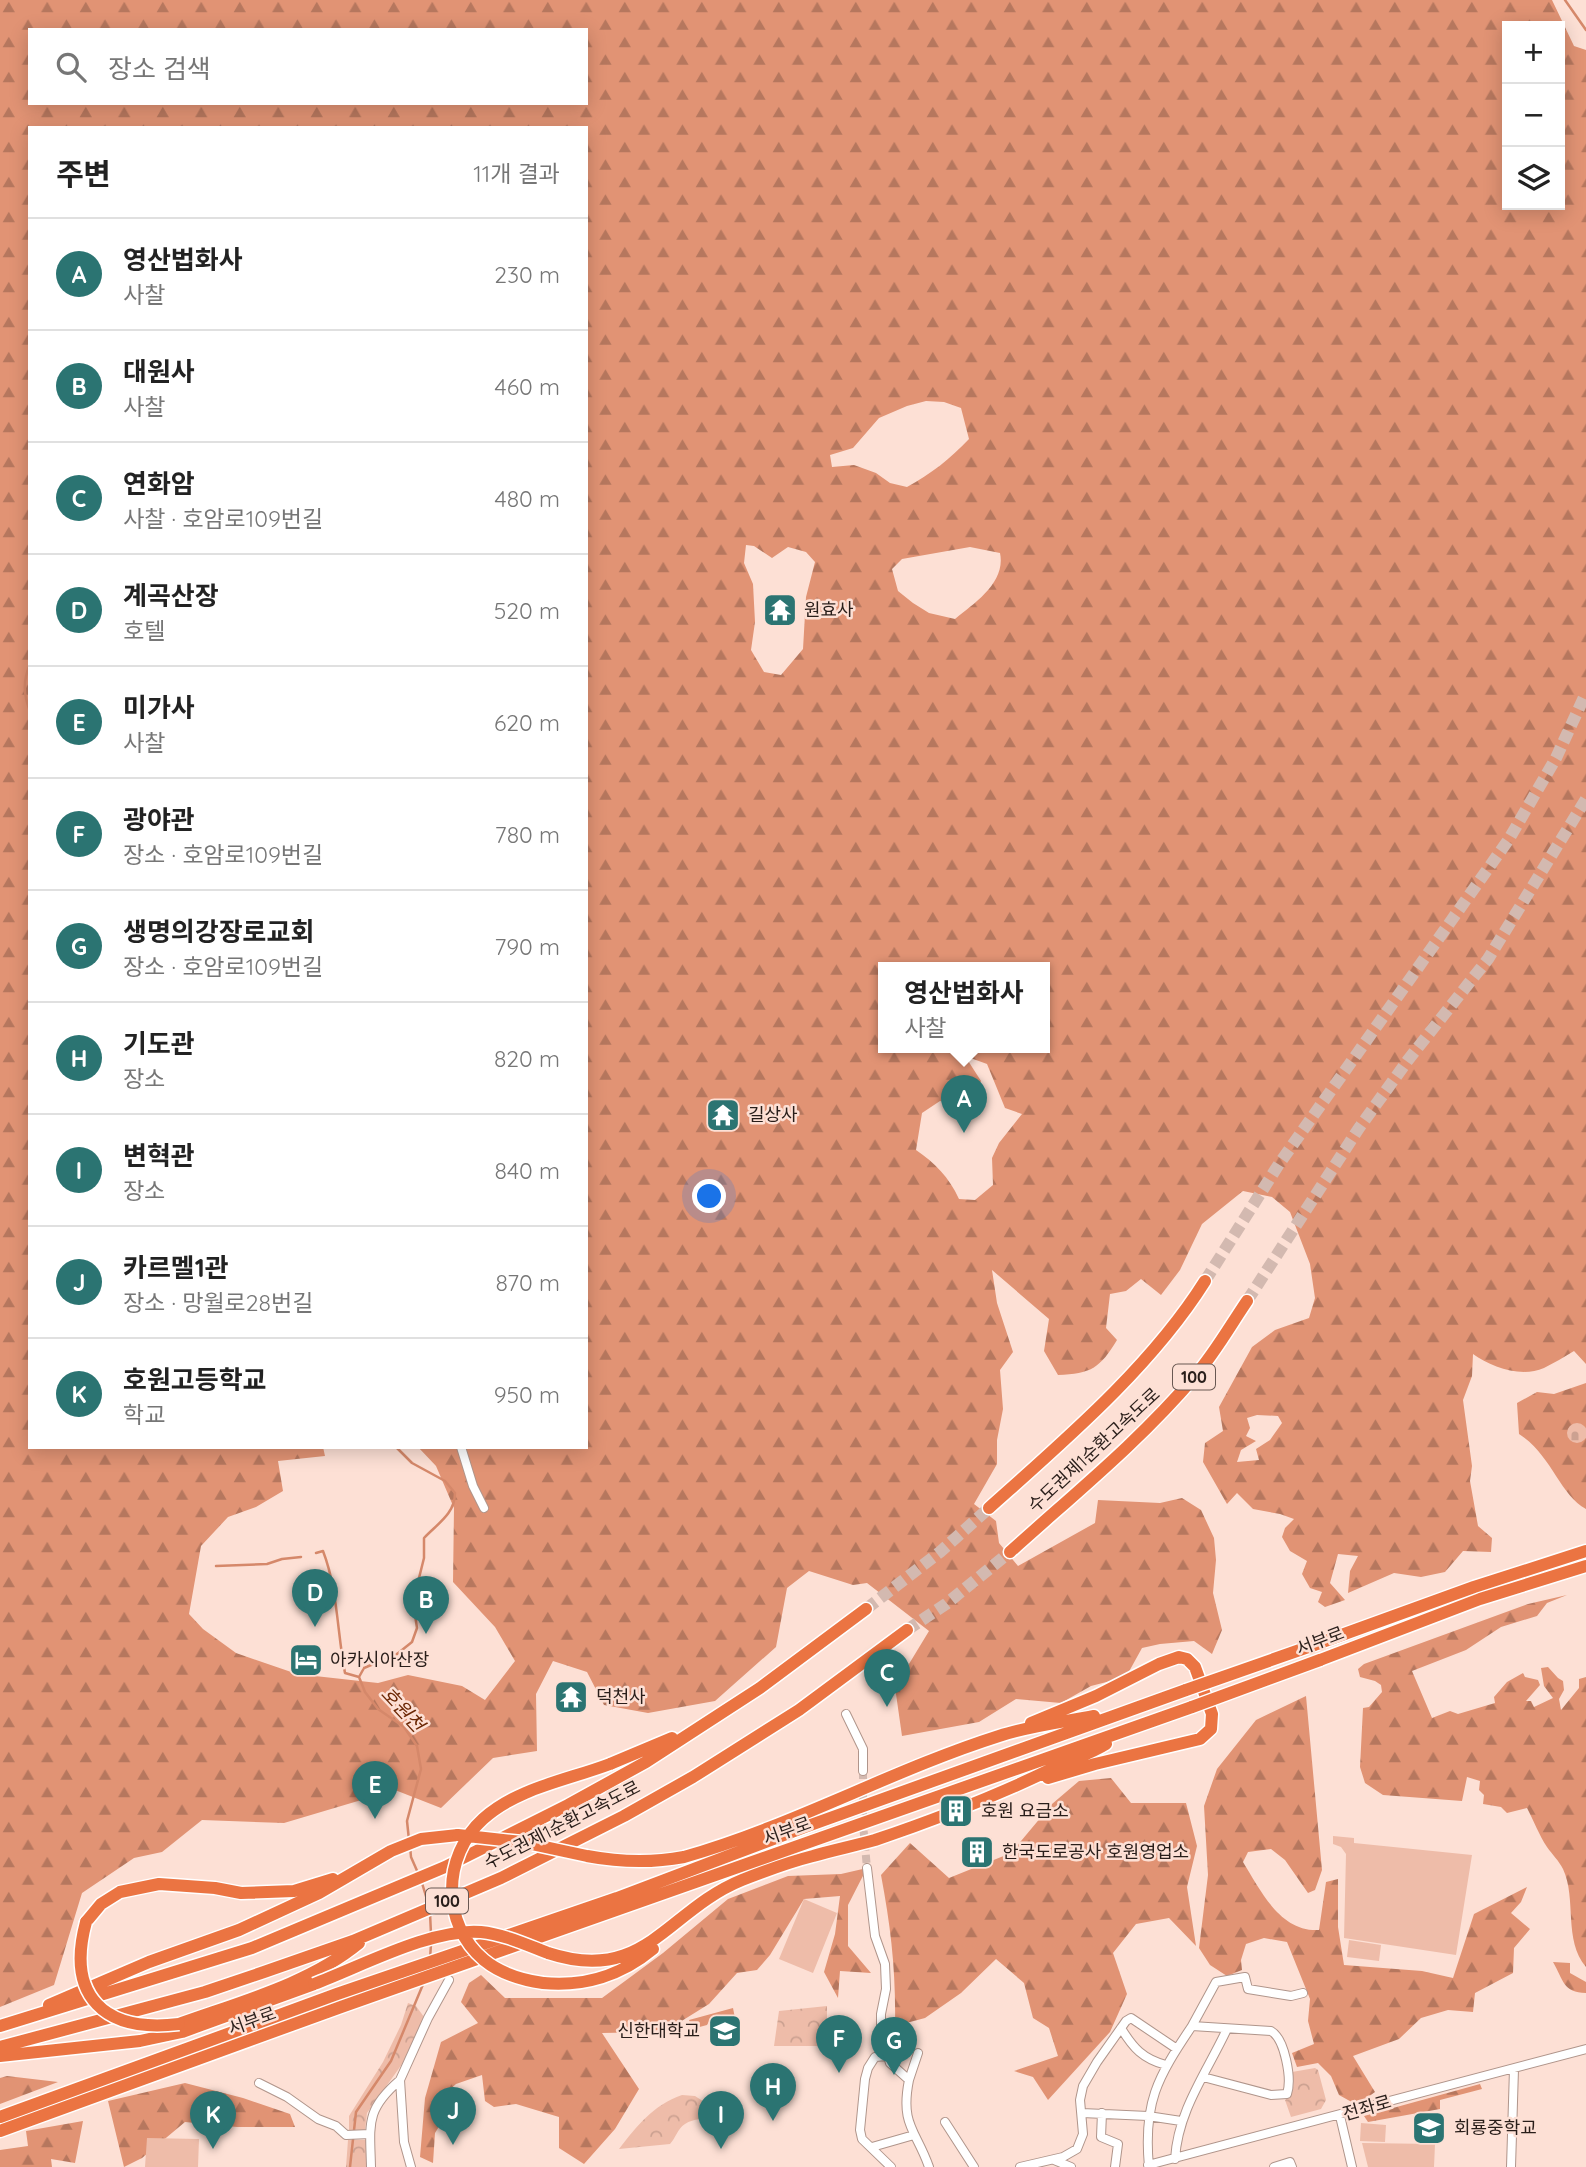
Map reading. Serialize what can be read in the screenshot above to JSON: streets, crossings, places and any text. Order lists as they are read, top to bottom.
{
  "streets": {
    "highway": ["100", "수도권제1순환고속도로", "서부로"],
    "street": ["전좌로"]
  },
  "water": ["호원천"],
  "places": {
    "temple": ["원효사", "길상사", "덕천사"],
    "hotel": ["아카시아산장"],
    "building": ["호원 요금소", "한국도로공사 호원영업소"],
    "school or university": ["신한대학교", "회룡중학교"]
  },
  "page": {
    "map_buttons": ["+", "−"],
    "search": "장소 검색",
    "heading": ["주변", "11개 결과"],
    "list": [
      {
        "mark": "A",
        "name": "영산법화사",
        "note": "사찰",
        "value": "230 m"
      },
      {
        "mark": "B",
        "name": "대원사",
        "note": "사찰",
        "value": "460 m"
      },
      {
        "mark": "C",
        "name": "연화암",
        "note": "사찰 · 호암로109번길",
        "value": "480 m"
      },
      {
        "mark": "D",
        "name": "계곡산장",
        "note": "호텔",
        "value": "520 m"
      },
      {
        "mark": "E",
        "name": "미가사",
        "note": "사찰",
        "value": "620 m"
      },
      {
        "mark": "F",
        "name": "광야관",
        "note": "장소 · 호암로109번길",
        "value": "780 m"
      },
      {
        "mark": "G",
        "name": "생명의강장로교회",
        "note": "장소 · 호암로109번길",
        "value": "790 m"
      },
      {
        "mark": "H",
        "name": "기도관",
        "note": "장소",
        "value": "820 m"
      },
      {
        "mark": "I",
        "name": "변혁관",
        "note": "장소",
        "value": "840 m"
      },
      {
        "mark": "J",
        "name": "카르멜1관",
        "note": "장소 · 망월로28번길",
        "value": "870 m"
      },
      {
        "mark": "K",
        "name": "호원고등학교",
        "note": "학교",
        "value": "950 m"
      }
    ],
    "popup": ["영산법화사", "사찰"],
    "pins": [
      "A",
      "D",
      "B",
      "C",
      "E",
      "F",
      "G",
      "H",
      "J",
      "I",
      "K"
    ]
  }
}
